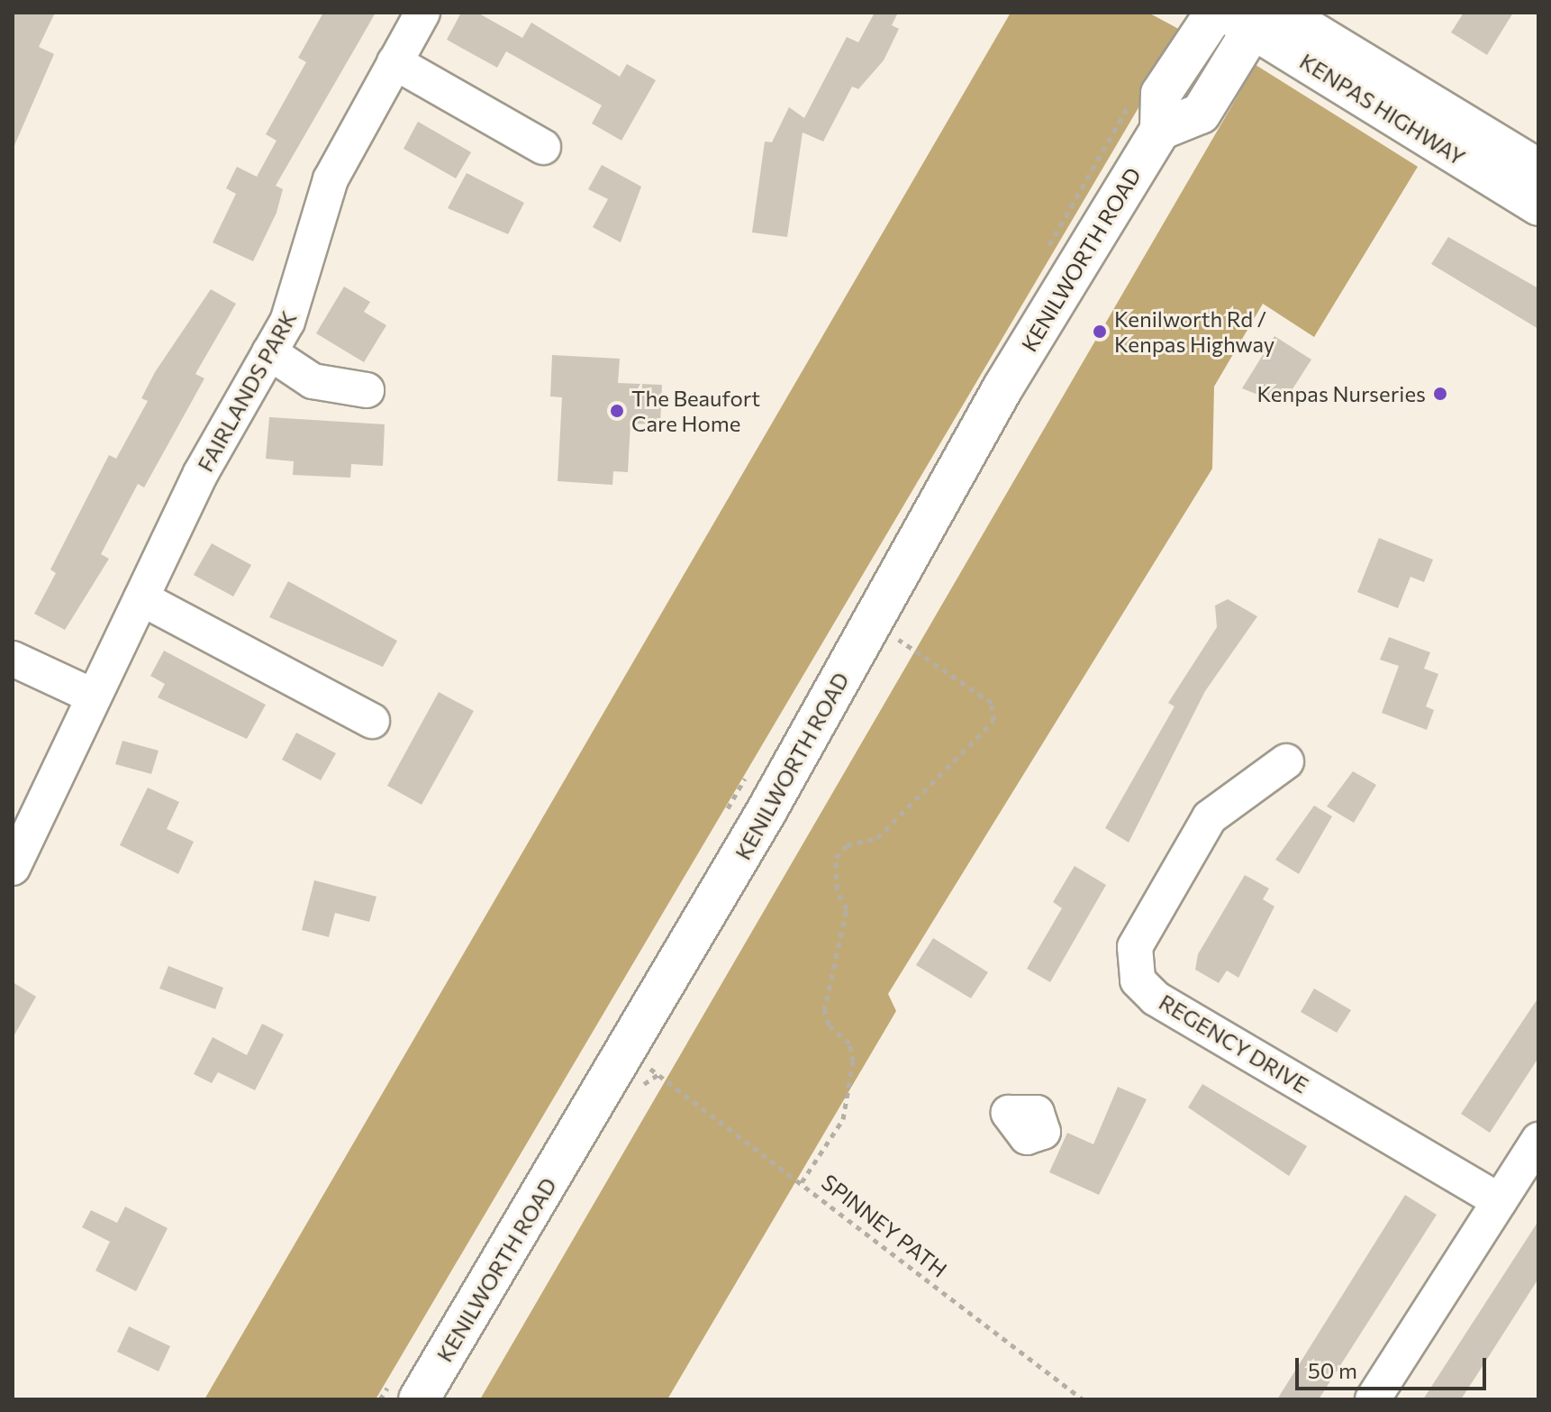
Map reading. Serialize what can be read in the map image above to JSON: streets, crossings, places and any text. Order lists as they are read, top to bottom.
{
  "streets": {
    "main road": ["KENPAS HIGHWAY", "KENILWORTH ROAD"],
    "street": ["FAIRLANDS PARK", "REGENCY DRIVE"],
    "path": ["SPINNEY PATH"]
  },
  "places": ["Kenilworth Rd / Kenpas Highway", "Kenpas Nurseries", "The Beaufort Care Home"],
  "scale_bar": "50 m"
}
